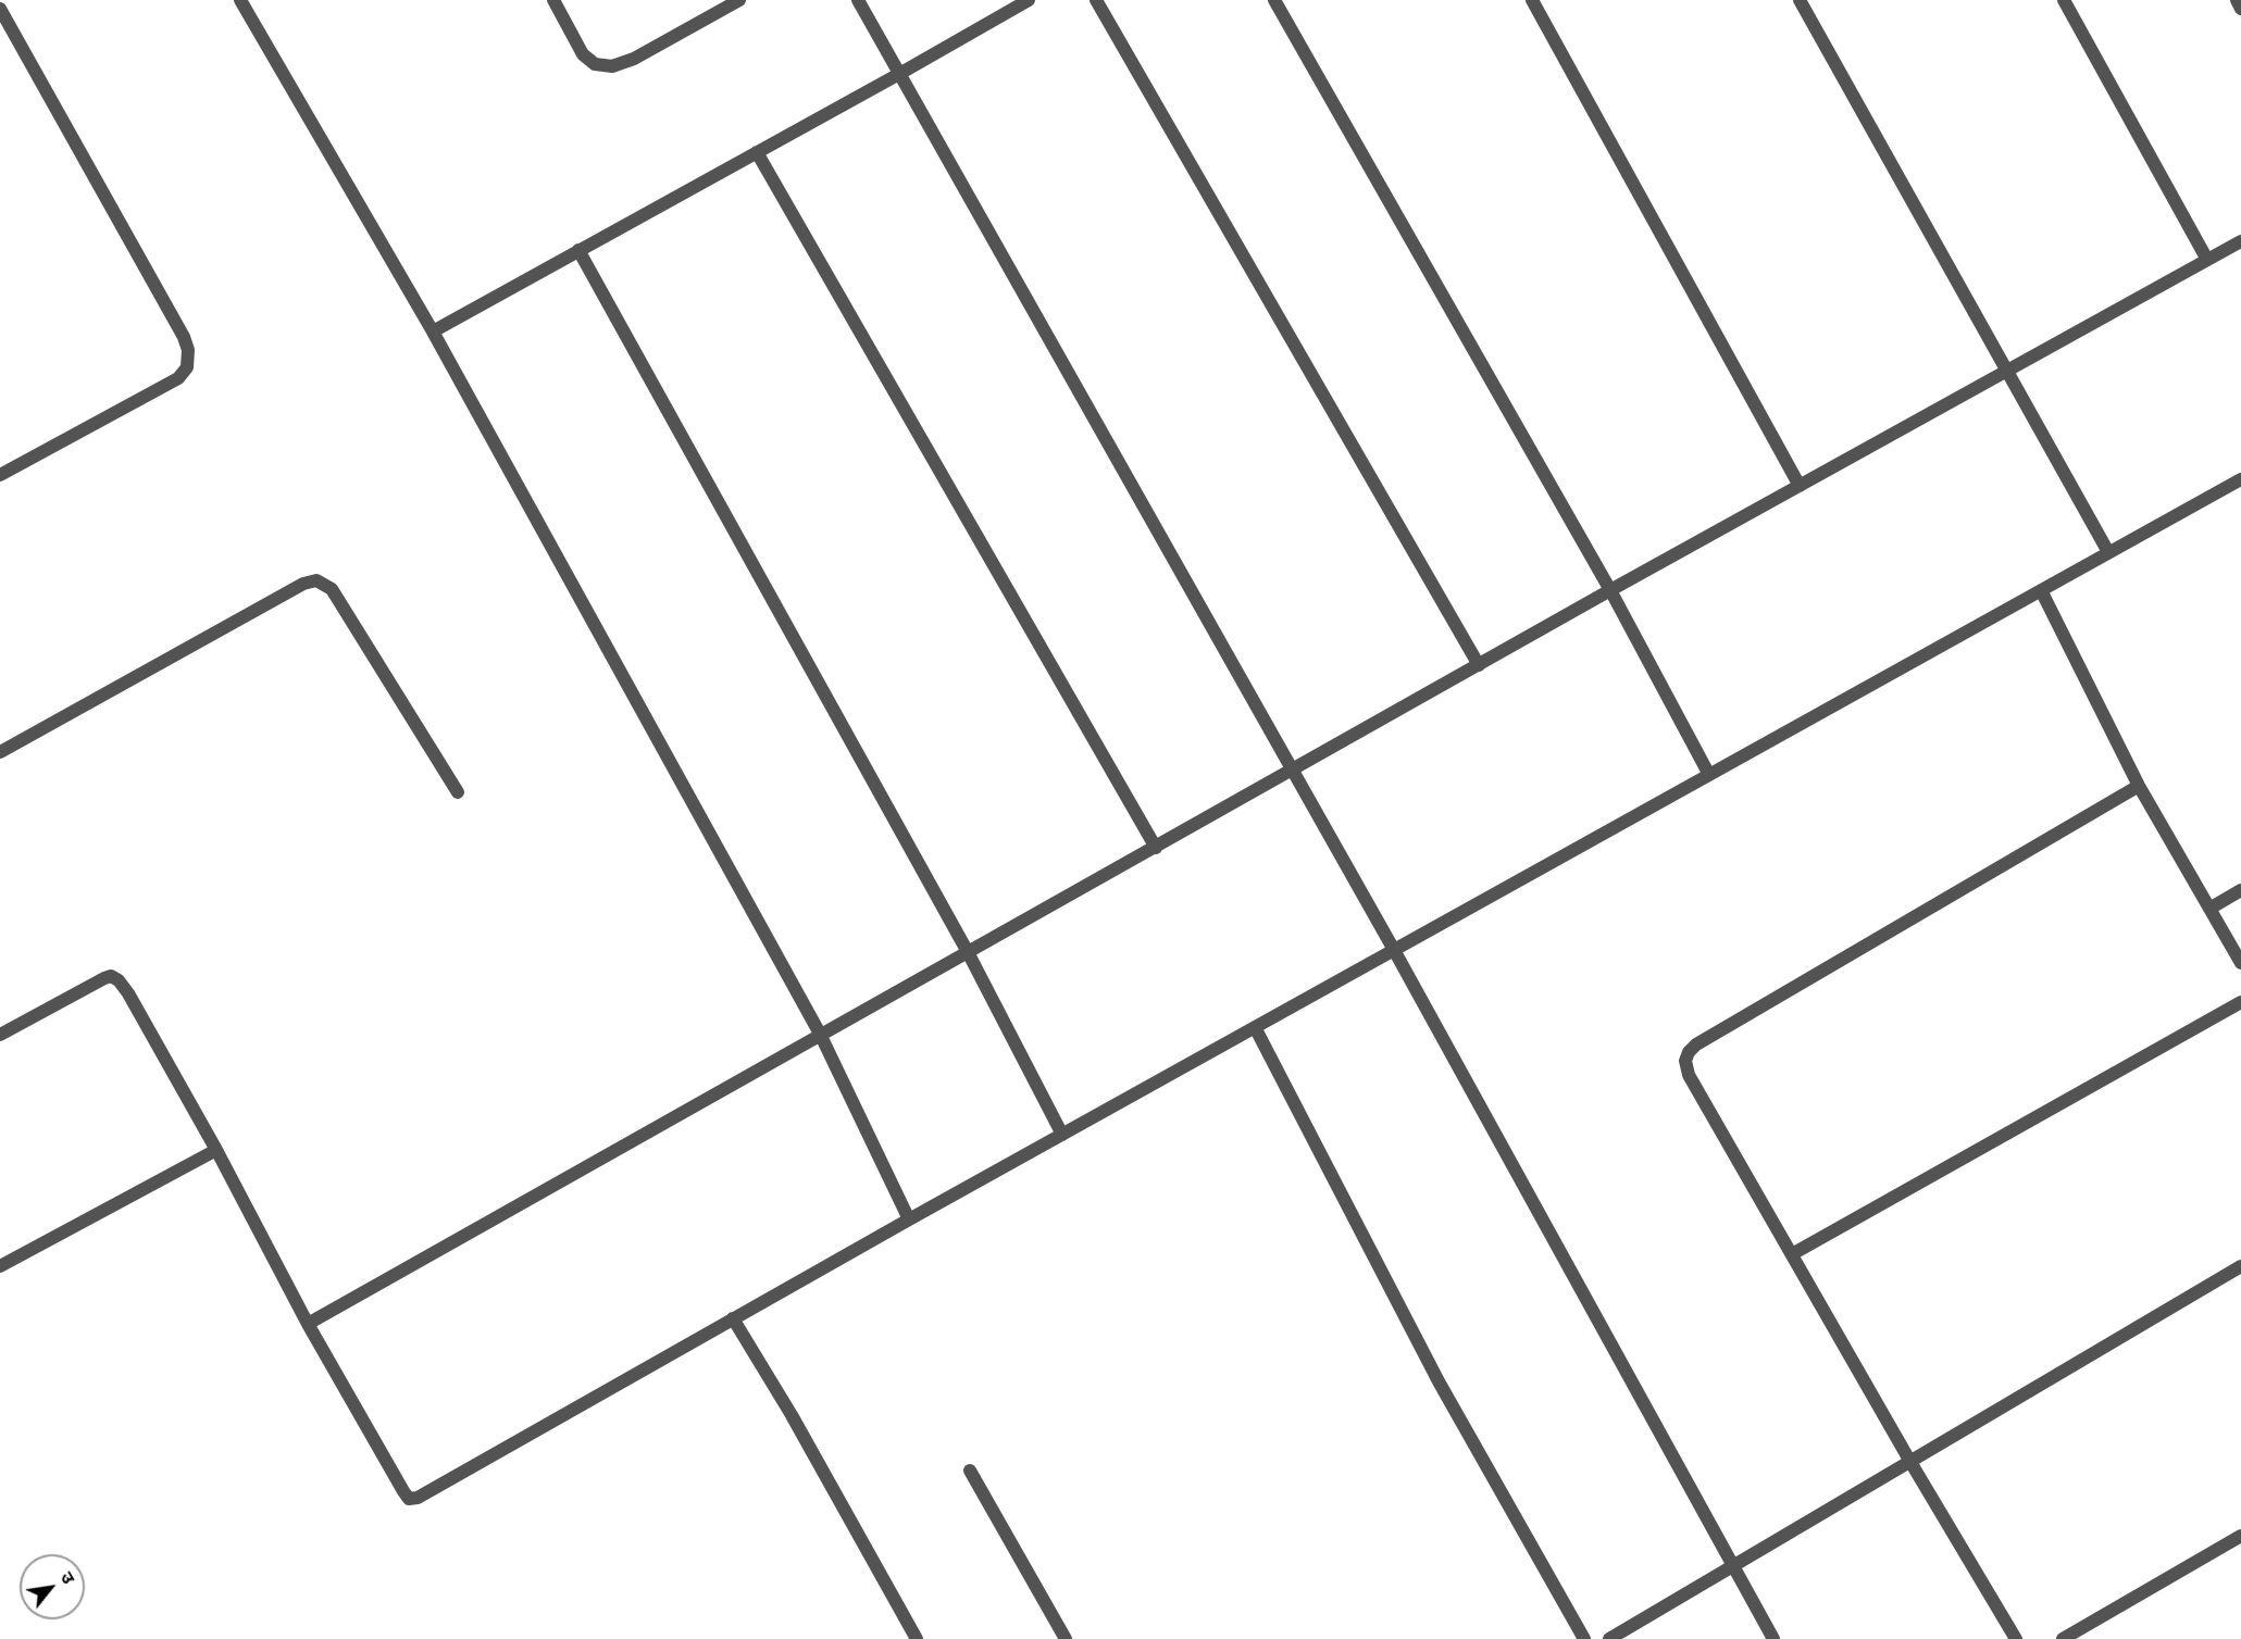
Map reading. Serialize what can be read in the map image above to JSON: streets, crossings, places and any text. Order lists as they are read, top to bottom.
{
  "north": "top right"
}
